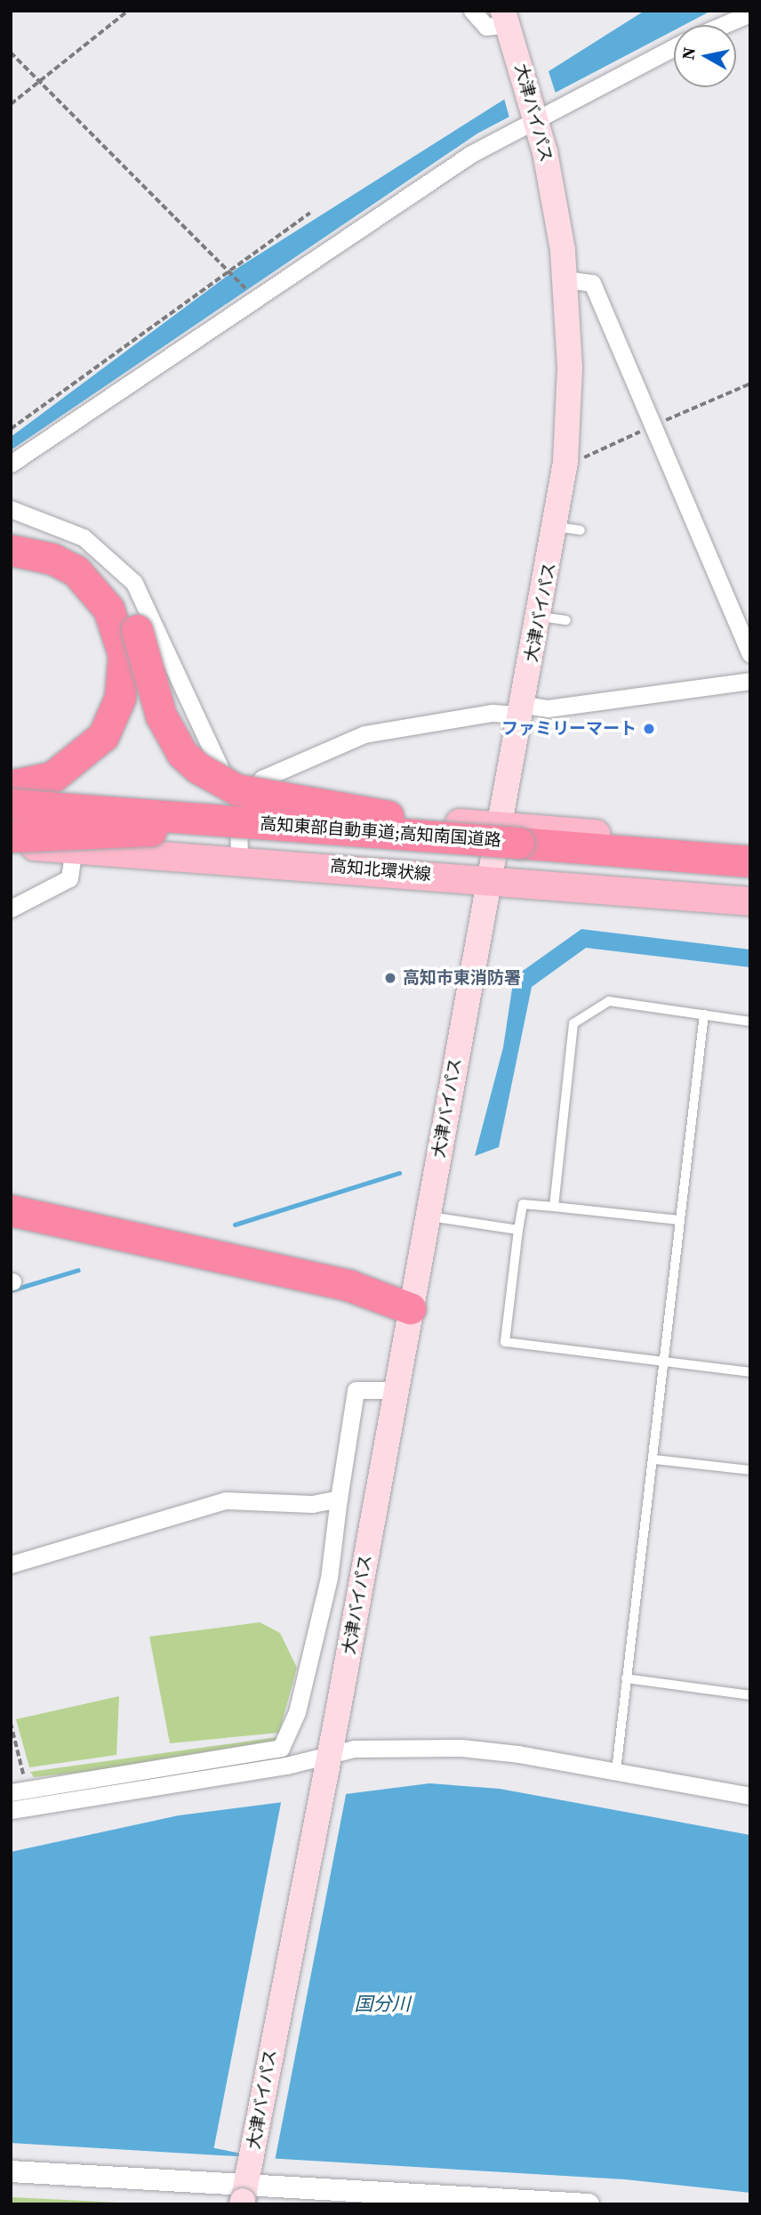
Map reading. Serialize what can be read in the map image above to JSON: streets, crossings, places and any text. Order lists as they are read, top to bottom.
{
  "streets": {
    "highway": ["高知東部自動車道;高知南国道路"],
    "main road": ["大津バイパス", "高知北環状線"]
  },
  "crossings": [
    ["大津バイパス", "高知東部自動車道;高知南国道路"],
    ["大津バイパス", "高知北環状線"]
  ],
  "water": ["国分川"],
  "places": ["ファミリーマート", "高知市東消防署"],
  "north": "left"
}
